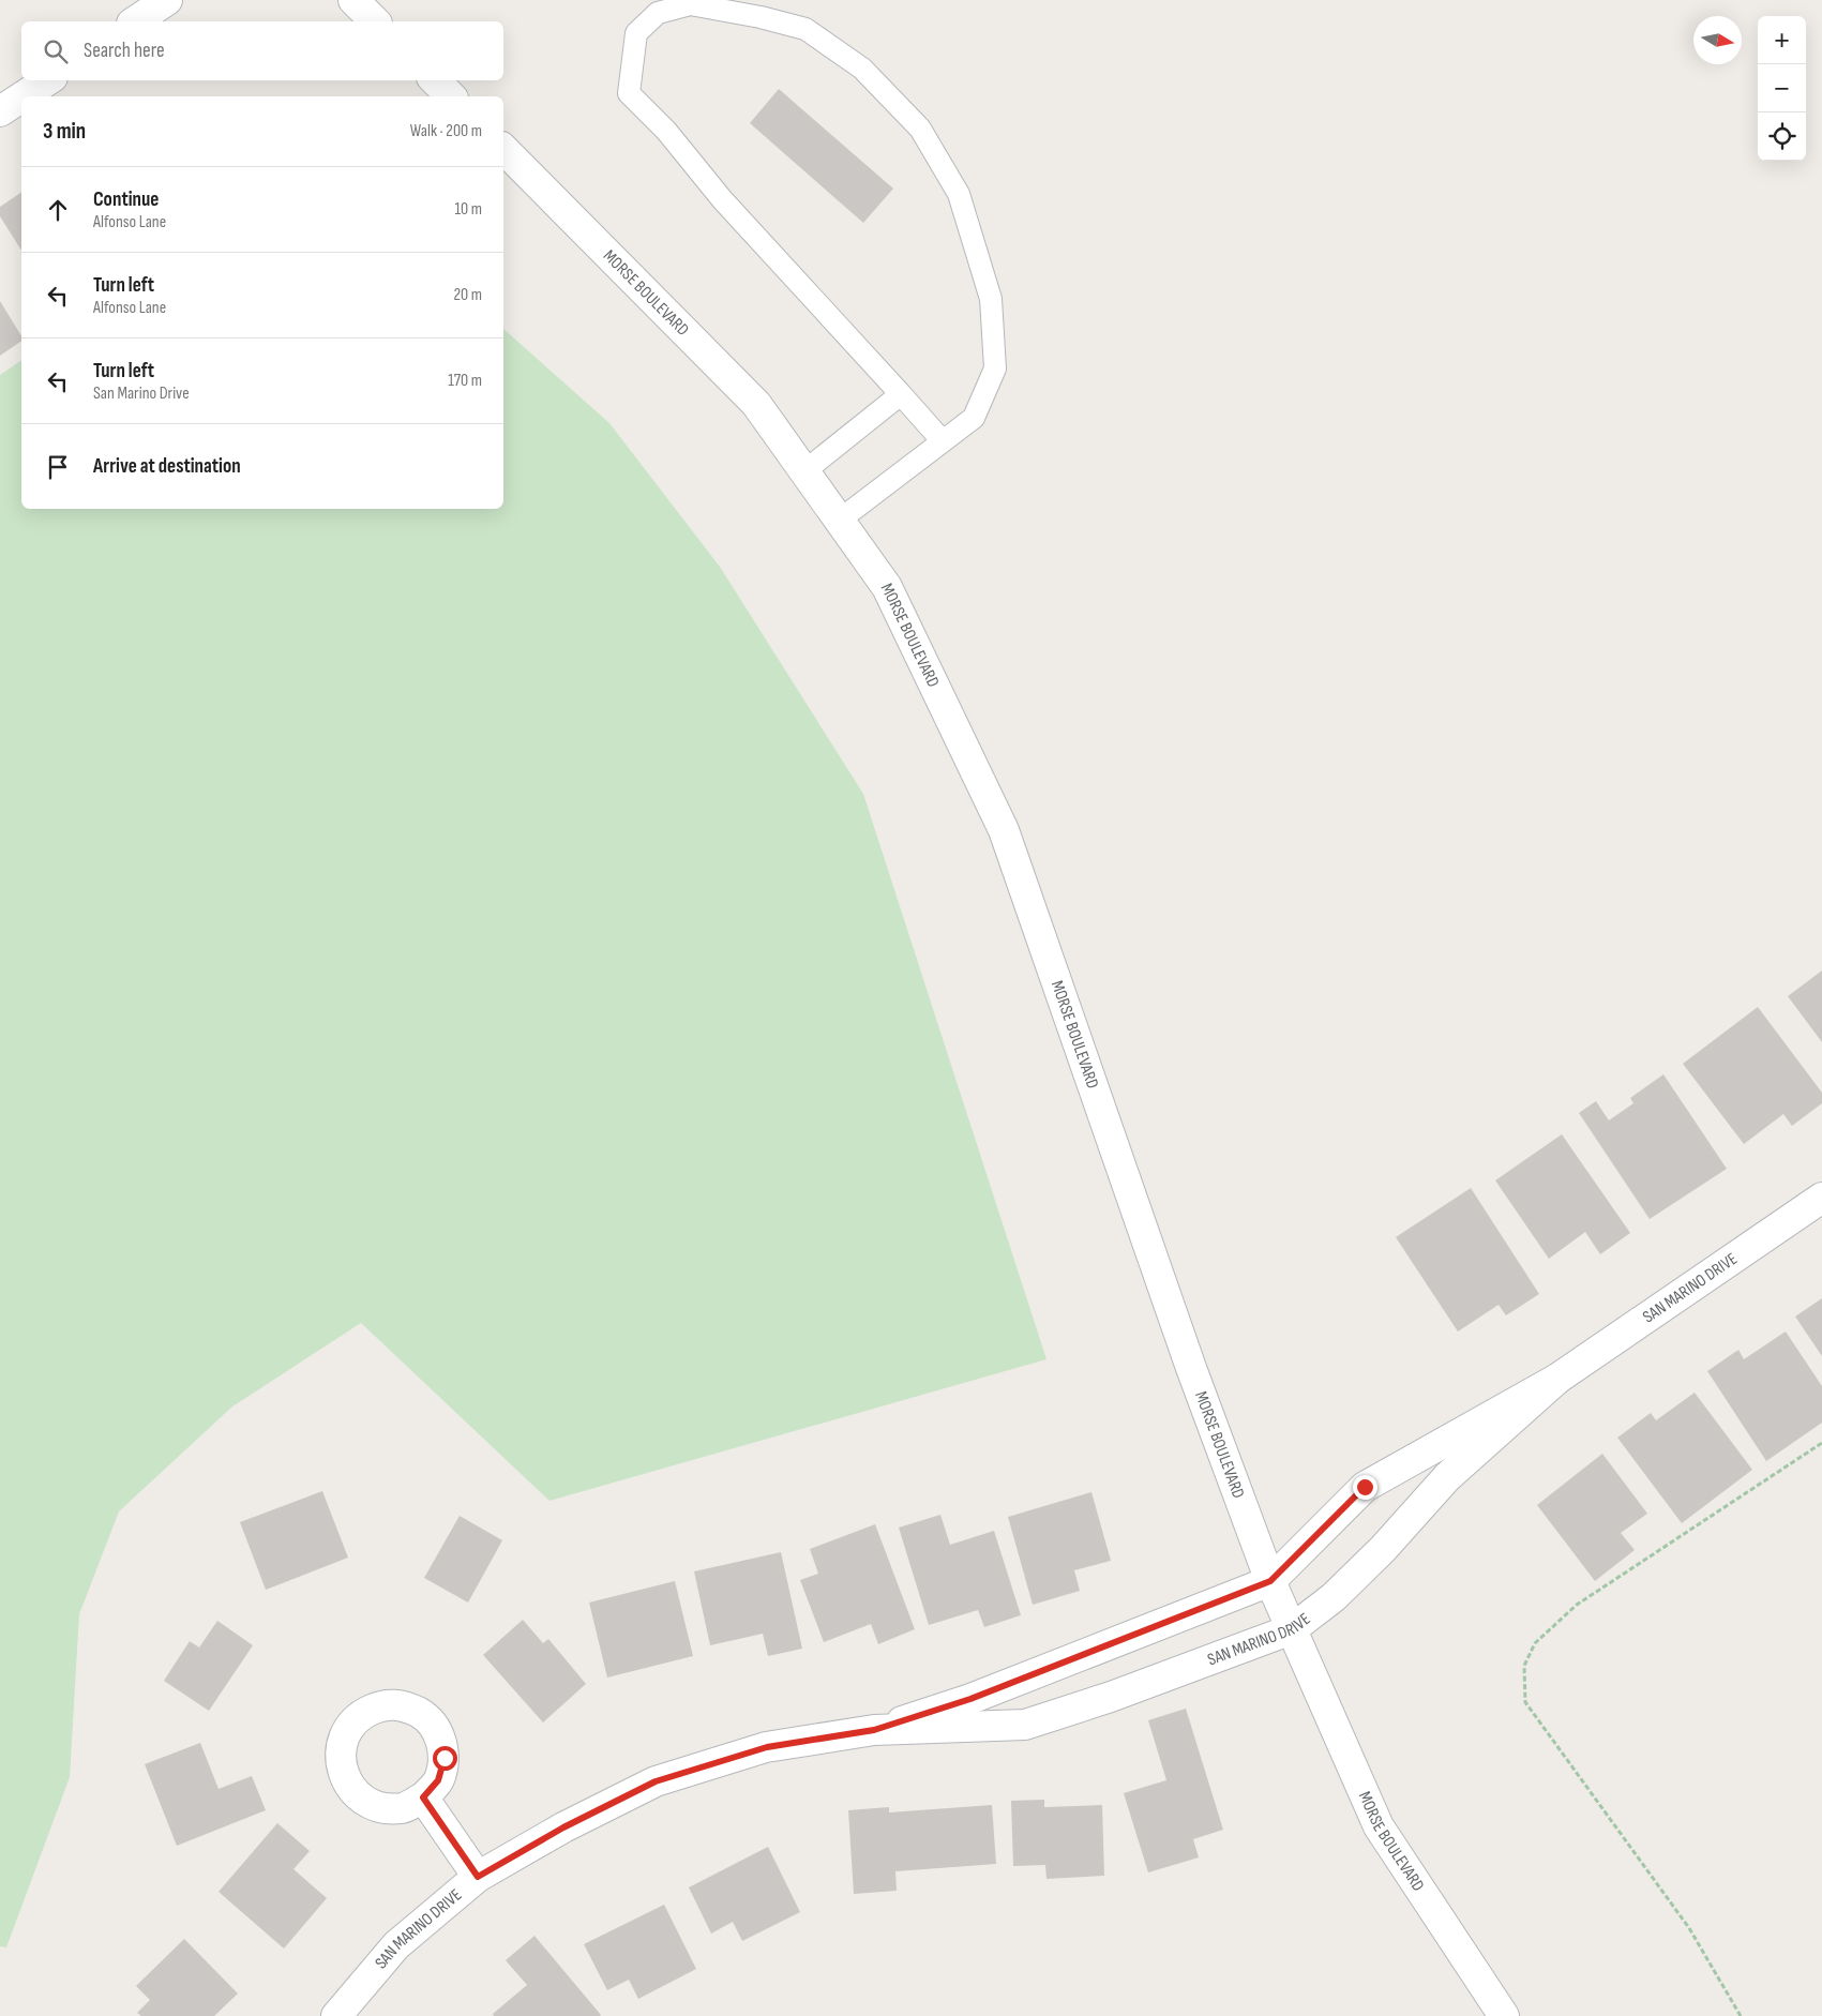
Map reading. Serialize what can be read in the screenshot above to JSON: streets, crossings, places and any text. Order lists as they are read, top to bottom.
{
  "streets": {
    "street": ["MORSE BOULEVARD", "SAN MARINO DRIVE"]
  },
  "crossings": [
    ["MORSE BOULEVARD", "SAN MARINO DRIVE"]
  ],
  "north": "right",
  "page": {
    "map_buttons": ["+", "−"],
    "search": "Search here",
    "heading": ["3 min", "Walk · 200 m"],
    "list": [
      ["Continue", "Alfonso Lane", "10 m"],
      ["Turn left", "Alfonso Lane", "20 m"],
      ["Turn left", "San Marino Drive", "170 m"],
      "Arrive at destination"
    ]
  }
}
